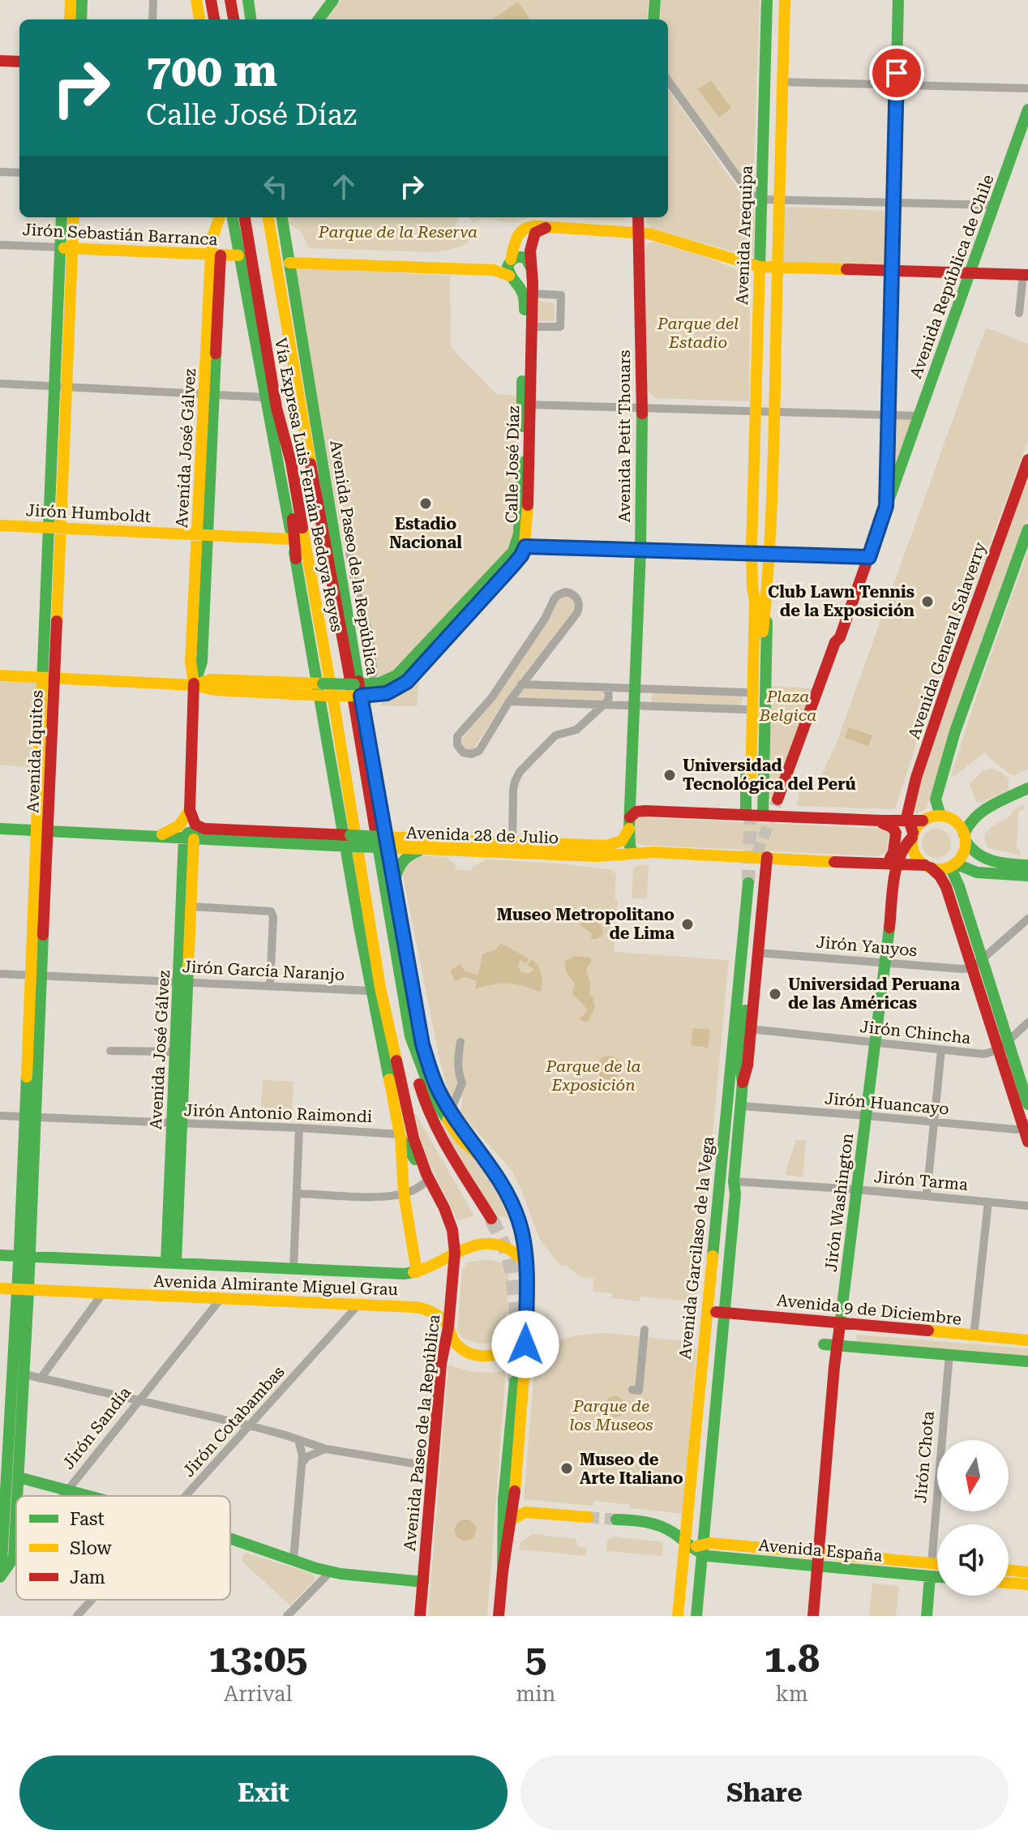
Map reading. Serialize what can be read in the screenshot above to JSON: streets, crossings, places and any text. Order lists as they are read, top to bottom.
{
  "streets": {
    "main road": [
      "Jirón Sebastián Barranca",
      "Avenida Arequipa",
      "Avenida República de Chile",
      "Avenida Petit Thouars",
      "Avenida José Gálvez",
      "Calle José Díaz",
      "Vía Expresa Luis Fernán Bedoya Reyes",
      "Jirón Humboldt",
      "Avenida Paseo de la República",
      "Avenida General Salaverry",
      "Avenida Iquitos",
      "Avenida 28 de Julio",
      "Jirón Washington",
      "Avenida Garcilaso de la Vega",
      "Avenida Almirante Miguel Grau",
      "Avenida 9 de Diciembre",
      "Jirón Sandía",
      "Avenida España"
    ],
    "street": [
      "Jirón Yauyos",
      "Jirón García Naranjo",
      "Jirón Chincha",
      "Jirón Huancayo",
      "Jirón Antonio Raimondi",
      "Jirón Tarma",
      "Jirón Cotabambas",
      "Jirón Chota"
    ]
  },
  "crossings": [
    ["Jirón Sebastián Barranca", "Avenida José Gálvez"],
    ["Jirón Sebastián Barranca", "Avenida Iquitos"],
    ["Avenida Arequipa", "Avenida 28 de Julio"],
    ["Avenida República de Chile", "Avenida 28 de Julio"],
    ["Avenida Petit Thouars", "Avenida 28 de Julio"],
    ["Avenida José Gálvez", "Calle José Díaz"],
    ["Avenida José Gálvez", "Jirón Humboldt"],
    ["Avenida José Gálvez", "Avenida 28 de Julio"],
    ["Avenida José Gálvez", "Jirón García Naranjo"],
    ["Avenida José Gálvez", "Jirón Antonio Raimondi"],
    ["Avenida José Gálvez", "Avenida Almirante Miguel Grau"],
    ["Calle José Díaz", "Avenida Paseo de la República"],
    ["Calle José Díaz", "Avenida Iquitos"],
    ["Vía Expresa Luis Fernán Bedoya Reyes", "Avenida Paseo de la República"],
    ["Vía Expresa Luis Fernán Bedoya Reyes", "Avenida Almirante Miguel Grau"],
    ["Jirón Humboldt", "Avenida Iquitos"],
    ["Avenida Paseo de la República", "Avenida 28 de Julio"],
    ["Avenida Paseo de la República", "Avenida Almirante Miguel Grau"],
    ["Avenida General Salaverry", "Avenida 28 de Julio"],
    ["Avenida Iquitos", "Avenida 28 de Julio"],
    ["Avenida Iquitos", "Jirón García Naranjo"],
    ["Avenida Iquitos", "Jirón Antonio Raimondi"],
    ["Avenida Iquitos", "Avenida Almirante Miguel Grau"],
    ["Avenida 28 de Julio", "Jirón Washington"],
    ["Avenida 28 de Julio", "Avenida Garcilaso de la Vega"],
    ["Jirón Yauyos", "Jirón Washington"],
    ["Jirón Yauyos", "Avenida Garcilaso de la Vega"],
    ["Jirón Chincha", "Jirón Washington"],
    ["Jirón Chincha", "Avenida Garcilaso de la Vega"],
    ["Jirón Huancayo", "Jirón Washington"],
    ["Jirón Huancayo", "Avenida Garcilaso de la Vega"],
    ["Jirón Tarma", "Jirón Washington"],
    ["Jirón Tarma", "Avenida Garcilaso de la Vega"],
    ["Jirón Washington", "Avenida 9 de Diciembre"],
    ["Jirón Washington", "Avenida España"],
    ["Avenida Garcilaso de la Vega", "Avenida 9 de Diciembre"],
    ["Avenida Garcilaso de la Vega", "Avenida España"],
    ["Avenida Almirante Miguel Grau", "Jirón Cotabambas"],
    ["Avenida Almirante Miguel Grau", "Jirón Sandía"],
    ["Jirón Chota", "Avenida España"]
  ],
  "parks": [
    "Parque de la Reserva",
    "Parque del Estadio",
    "Plaza Belgica",
    "Parque de la Exposición",
    "Parque de los Museos"
  ],
  "places": [
    "Estadio Nacional",
    "Club Lawn Tennis de la Exposición",
    "Universidad Tecnológica del Perú",
    "Museo Metropolitano de Lima",
    "Universidad Peruana de las Américas",
    "Museo de Arte Italiano"
  ],
  "legend": ["Fast", "Slow", "Jam"],
  "north": "bottom",
  "page": {
    "turn": ["700 m", "Calle José Díaz"],
    "eta": [
      "13:05",
      "Arrival",
      "5",
      "min",
      "1.8",
      "km"
    ],
    "buttons": ["Exit", "Share"]
  }
}
